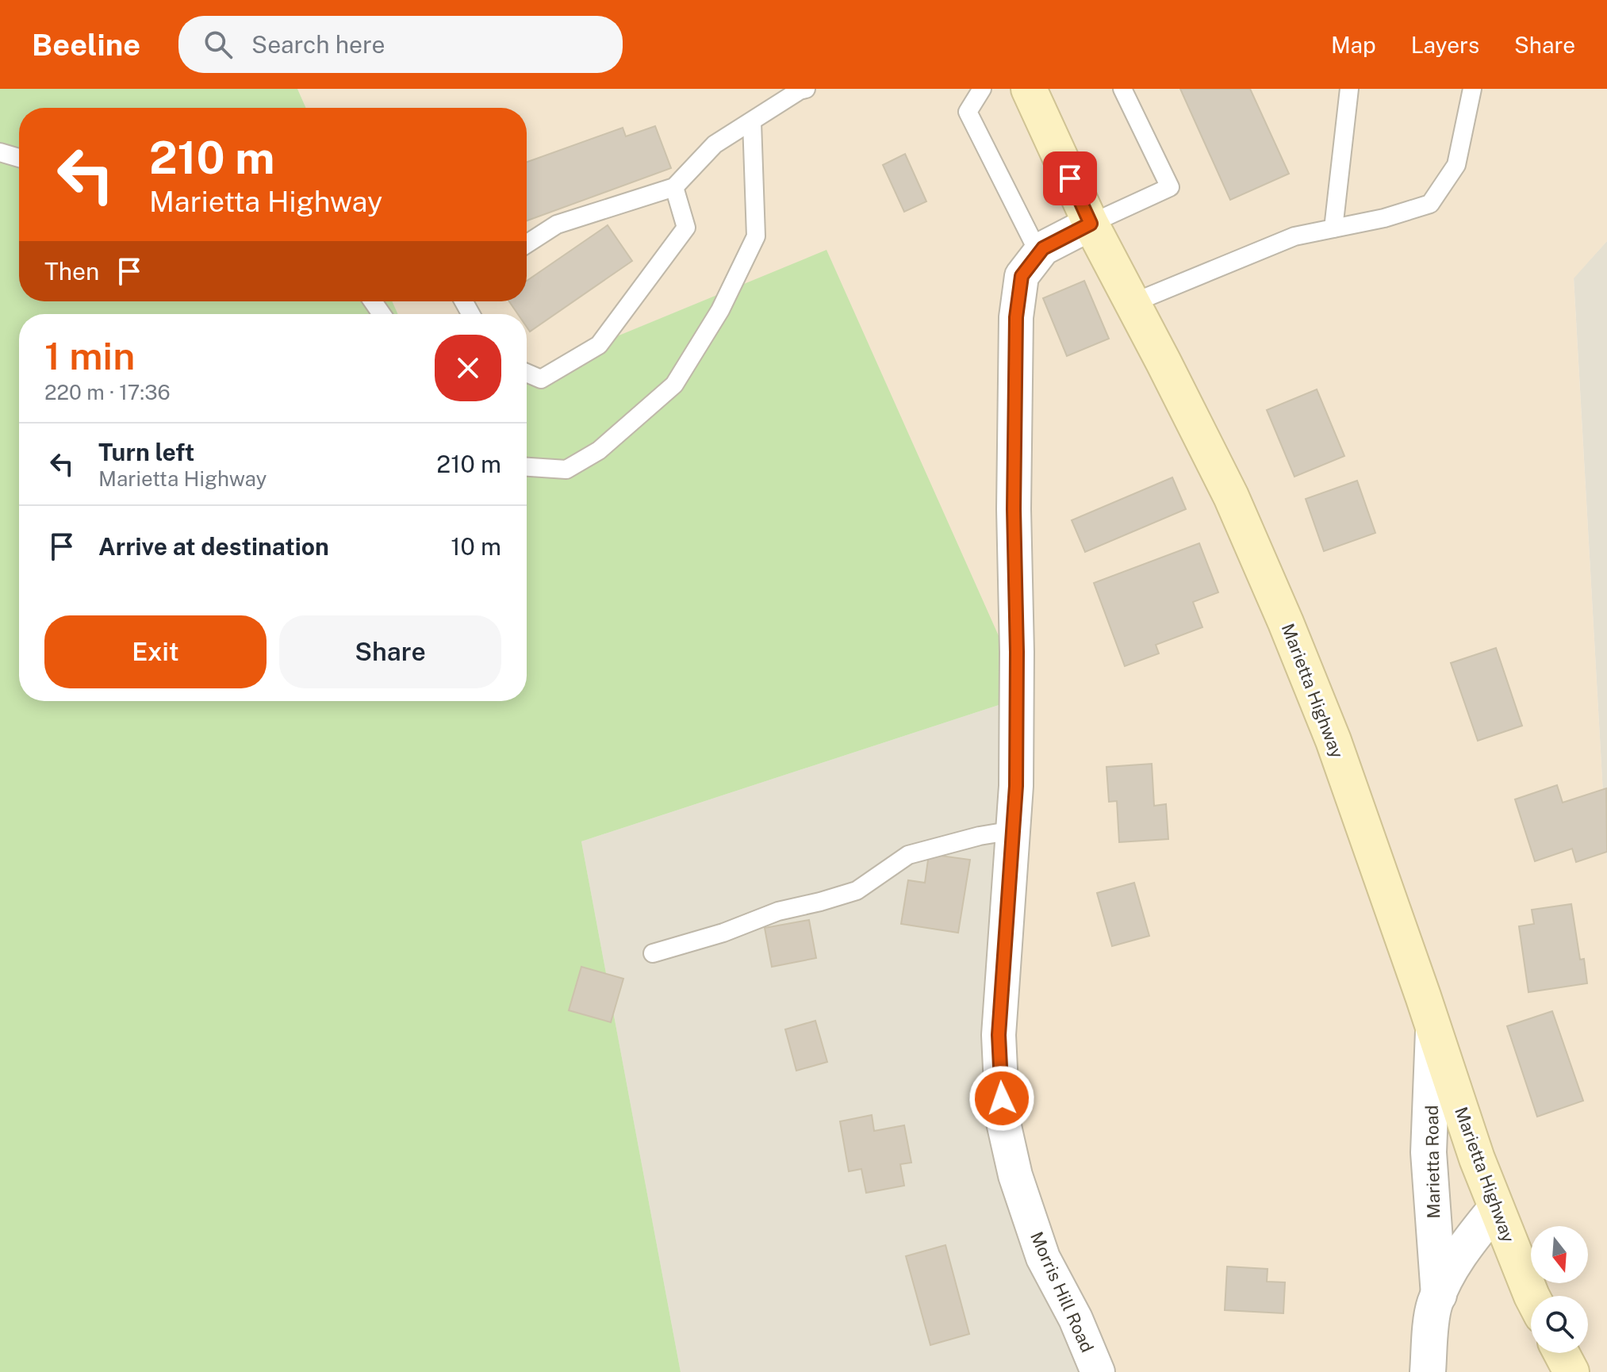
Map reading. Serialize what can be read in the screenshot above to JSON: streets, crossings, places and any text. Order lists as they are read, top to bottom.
{
  "streets": {
    "main road": ["Marietta Highway"],
    "street": ["Marietta Road", "Morris Hill Road"]
  },
  "crossings": [
    ["Marietta Highway", "Marietta Road"],
    ["Marietta Highway", "Morris Hill Road"]
  ],
  "north": "bottom",
  "page": {
    "header": "Beeline",
    "search": "Search here",
    "nav": ["Map", "Layers", "Share"],
    "turn": ["210 m", "Marietta Highway"],
    "then": "Then",
    "heading": ["1 min", "220 m · 17:36"],
    "list": [
      {
        "name": "Turn left",
        "note": "Marietta Highway",
        "value": "210 m"
      },
      {
        "name": "Arrive at destination",
        "value": "10 m"
      }
    ],
    "buttons": ["Exit", "Share"]
  }
}
